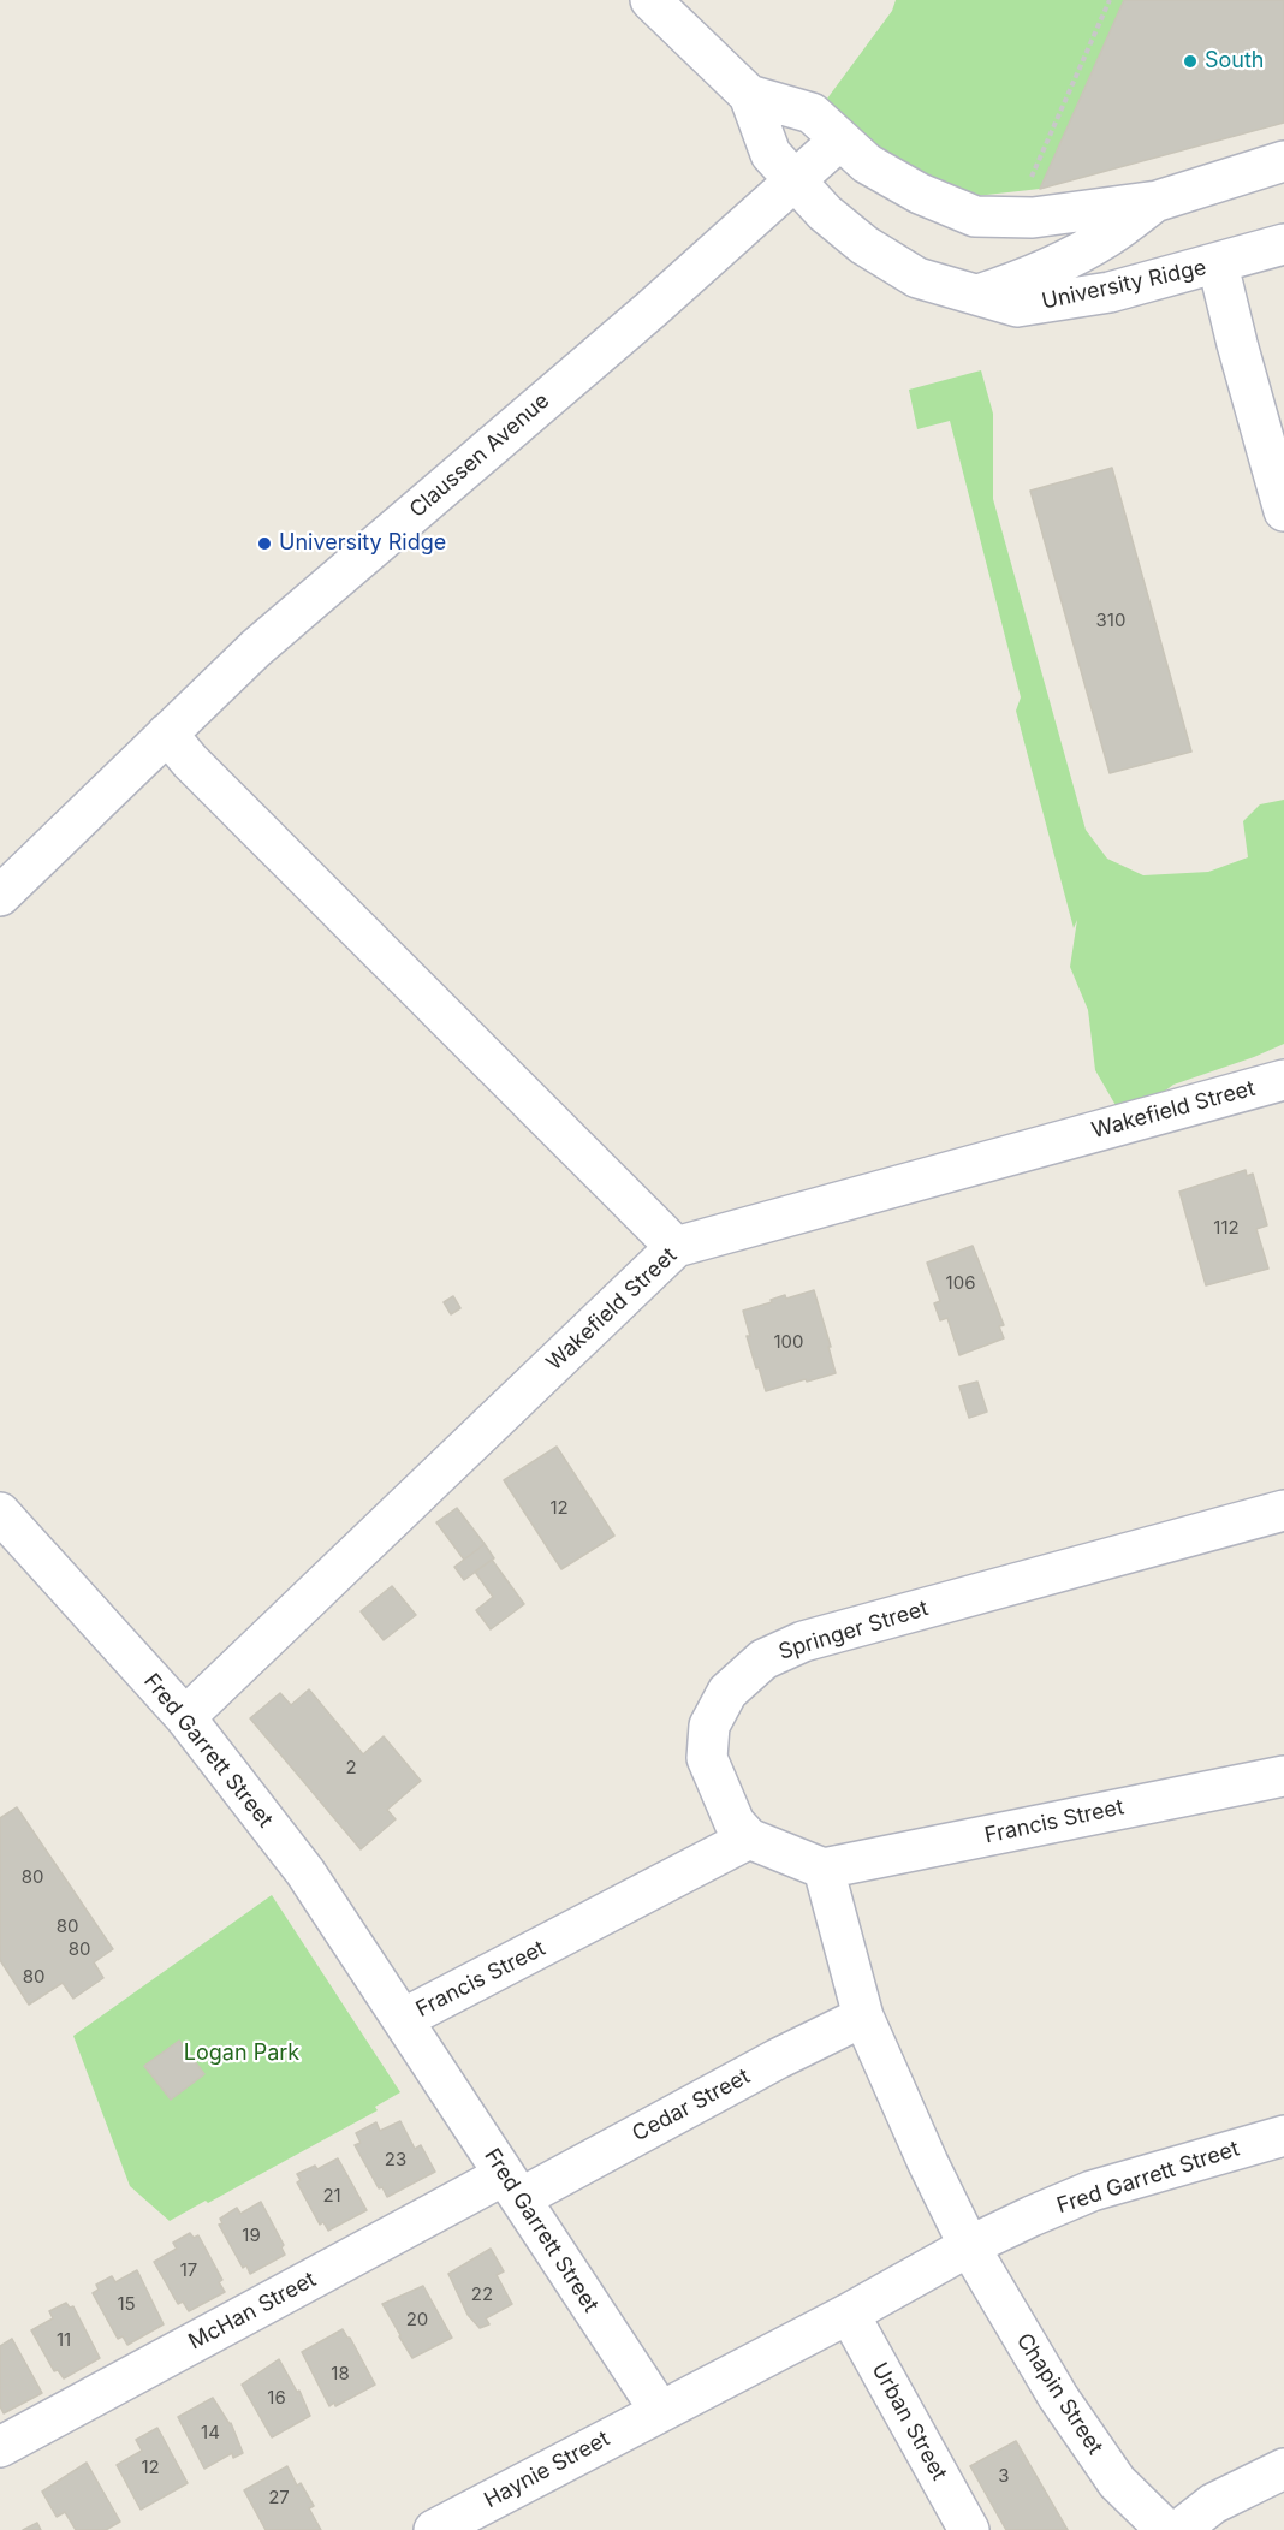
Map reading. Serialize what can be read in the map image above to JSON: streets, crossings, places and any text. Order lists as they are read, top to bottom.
{
  "streets": {
    "street": [
      "University Ridge",
      "Claussen Avenue",
      "Wakefield Street",
      "Springer Street",
      "Fred Garrett Street",
      "Francis Street",
      "Cedar Street",
      "McHan Street",
      "Chapin Street",
      "Urban Street",
      "Haynie Street"
    ]
  },
  "crossings": [
    ["University Ridge", "Claussen Avenue"],
    ["Wakefield Street", "Fred Garrett Street"],
    ["Springer Street", "Francis Street"],
    ["Fred Garrett Street", "Francis Street"],
    ["Fred Garrett Street", "Cedar Street"],
    ["Fred Garrett Street", "McHan Street"],
    ["Fred Garrett Street", "Chapin Street"],
    ["Fred Garrett Street", "Urban Street"],
    ["Fred Garrett Street", "Haynie Street"],
    ["Cedar Street", "McHan Street"]
  ],
  "parks": ["Logan Park"],
  "places": ["South", "University Ridge"],
  "house_numbers": [
    "310",
    "112",
    "106",
    "100",
    "12",
    "2",
    "80",
    "80",
    "80",
    "80",
    "23",
    "21",
    "19",
    "17",
    "22",
    "15",
    "20",
    "11",
    "18",
    "16",
    "14",
    "12",
    "3",
    "27"
  ]
}
